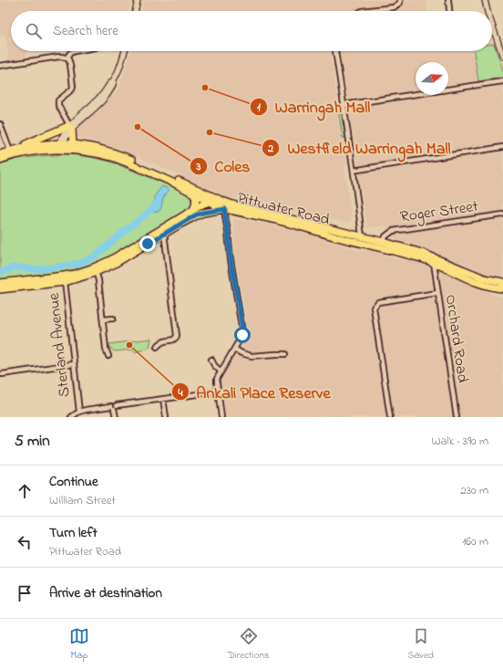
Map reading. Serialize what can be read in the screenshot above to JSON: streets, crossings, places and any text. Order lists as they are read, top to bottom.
{
  "streets": {
    "main road": ["Pittwater Road"],
    "street": ["Roger Street", "Orchard Road", "Sterland Avenue"]
  },
  "crossings": [
    ["Pittwater Road", "Roger Street"],
    ["Pittwater Road", "Orchard Road"],
    ["Pittwater Road", "Sterland Avenue"]
  ],
  "places": [
    "Warringah Mall",
    "Coles",
    "Westfield Warringah Mall",
    "Ankali Place Reserve"
  ],
  "north": "right",
  "page": {
    "search": "Search here",
    "heading": ["5 min", "Walk · 390 m"],
    "list": [
      ["Continue", "William Street", "230 m"],
      ["Turn left", "Pittwater Road", "160 m"],
      "Arrive at destination"
    ],
    "nav": ["Map", "Directions", "Saved"]
  }
}
